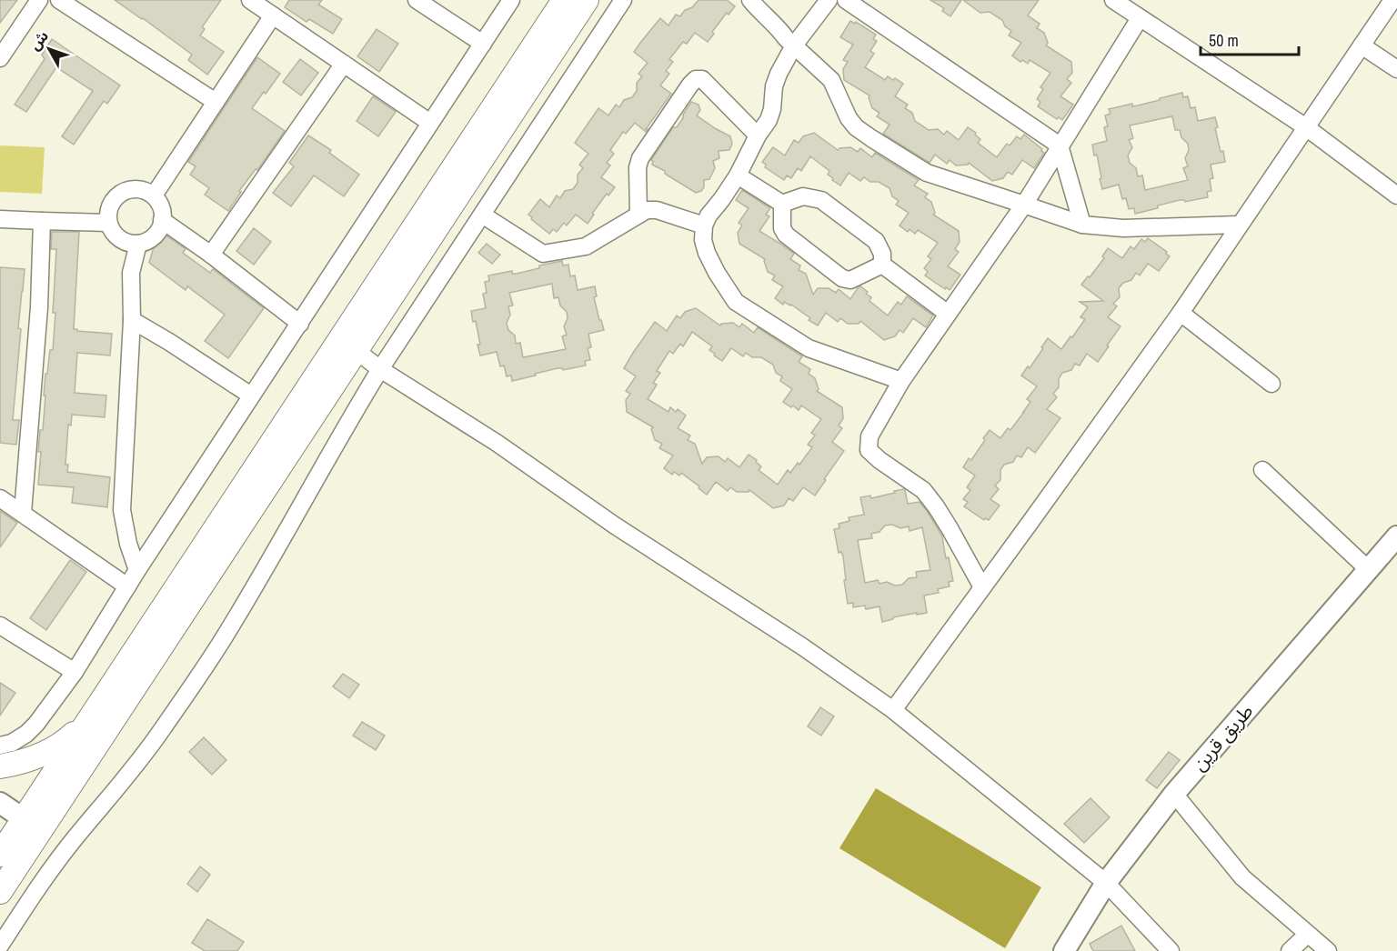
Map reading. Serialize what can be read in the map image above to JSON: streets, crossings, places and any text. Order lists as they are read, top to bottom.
{
  "streets": {
    "main road": ["طريق قرين"]
  },
  "scale_bar": "50 m",
  "north": "top left"
}
